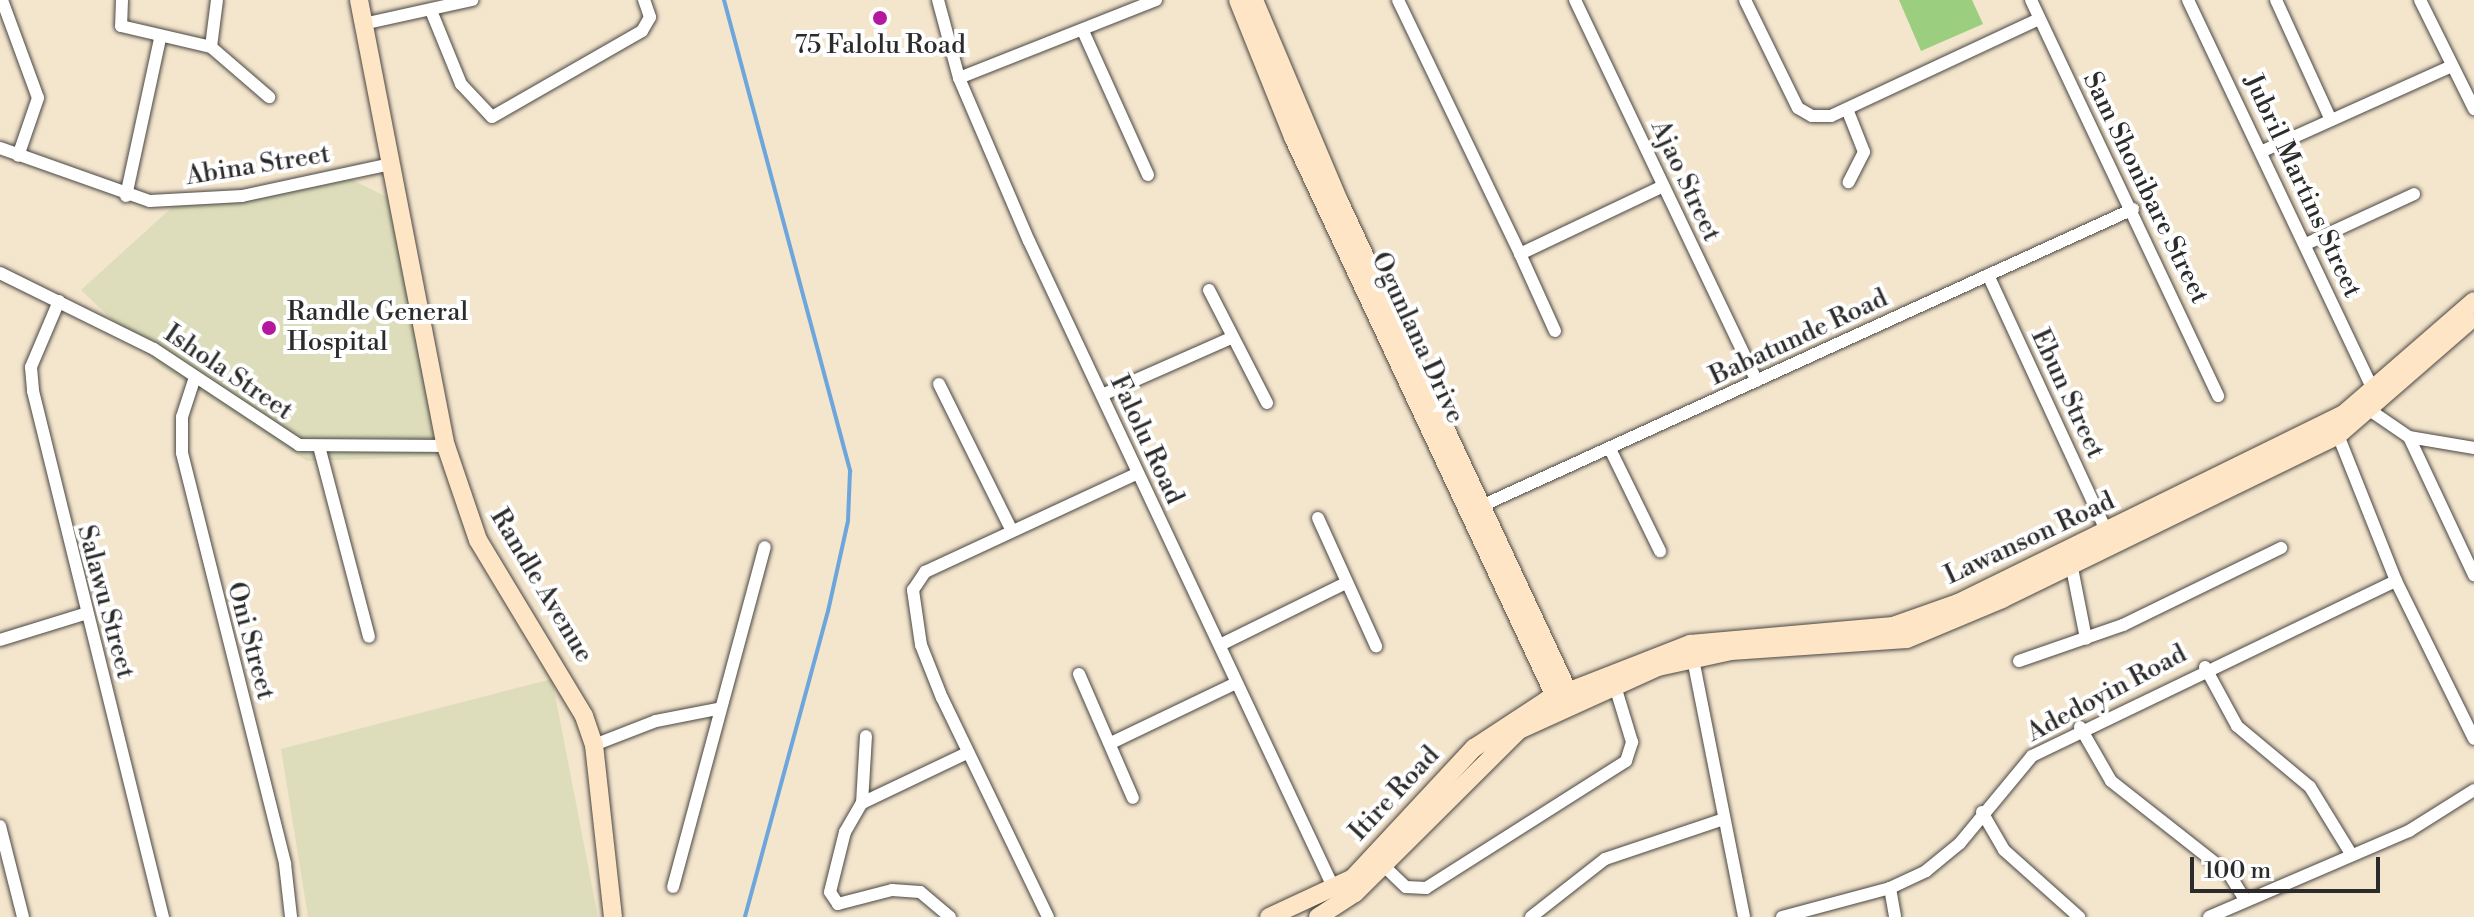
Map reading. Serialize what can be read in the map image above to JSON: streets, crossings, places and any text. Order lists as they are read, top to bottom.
{
  "streets": {
    "main road": [
      "Ogunlana Drive",
      "Lawanson Road",
      "Randle Avenue",
      "Itire Road"
    ],
    "street": [
      "Abina Street",
      "Ajao Street",
      "Jubril Martins Street",
      "Sam Shonibare Street",
      "Babatunde Road",
      "Ishola Street",
      "Ebun Street",
      "Falolu Road",
      "Salawu Street",
      "Oni Street",
      "Adedoyin Road"
    ]
  },
  "crossings": [
    ["Abina Street", "Randle Avenue"],
    ["Ajao Street", "Babatunde Road"],
    ["Jubril Martins Street", "Lawanson Road"],
    ["Sam Shonibare Street", "Babatunde Road"],
    ["Ogunlana Drive", "Babatunde Road"],
    ["Ogunlana Drive", "Lawanson Road"],
    ["Ogunlana Drive", "Itire Road"],
    ["Babatunde Road", "Ebun Street"],
    ["Ishola Street", "Randle Avenue"],
    ["Ishola Street", "Salawu Street"],
    ["Ishola Street", "Oni Street"],
    ["Ebun Street", "Lawanson Road"],
    ["Falolu Road", "Itire Road"],
    ["Lawanson Road", "Itire Road"]
  ],
  "places": ["75 Falolu Road", "Randle General Hospital"],
  "scale_bar": "100 m"
}
